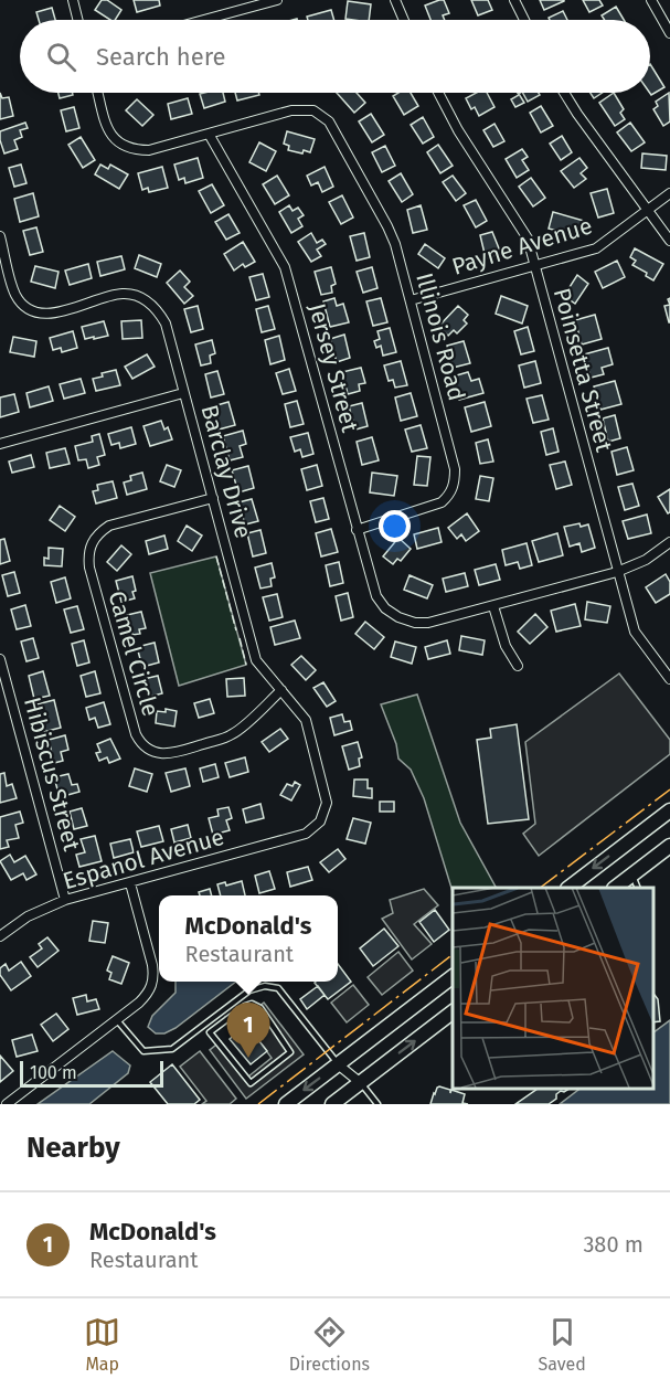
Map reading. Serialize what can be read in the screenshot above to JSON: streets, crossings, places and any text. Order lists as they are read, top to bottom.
{
  "streets": {
    "street": [
      "Payne Avenue",
      "Illinois Road",
      "Jersey Street",
      "Poinsetta Street",
      "Barclay Drive",
      "Camel Circle",
      "Hibiscus Street",
      "Espanol Avenue"
    ]
  },
  "crossings": [
    ["Payne Avenue", "Illinois Road"],
    ["Payne Avenue", "Poinsetta Street"],
    ["Illinois Road", "Jersey Street"],
    ["Barclay Drive", "Camel Circle"],
    ["Barclay Drive", "Espanol Avenue"],
    ["Hibiscus Street", "Espanol Avenue"]
  ],
  "scale_bar": "100 m",
  "page": {
    "search": "Search here",
    "popup": ["McDonald's", "Restaurant"],
    "pins": "1",
    "scale": "100 m",
    "heading": "Nearby",
    "list": [
      {
        "mark": "1",
        "name": "McDonald's",
        "note": "Restaurant",
        "value": "380 m"
      }
    ],
    "nav": ["Map", "Directions", "Saved"]
  }
}
